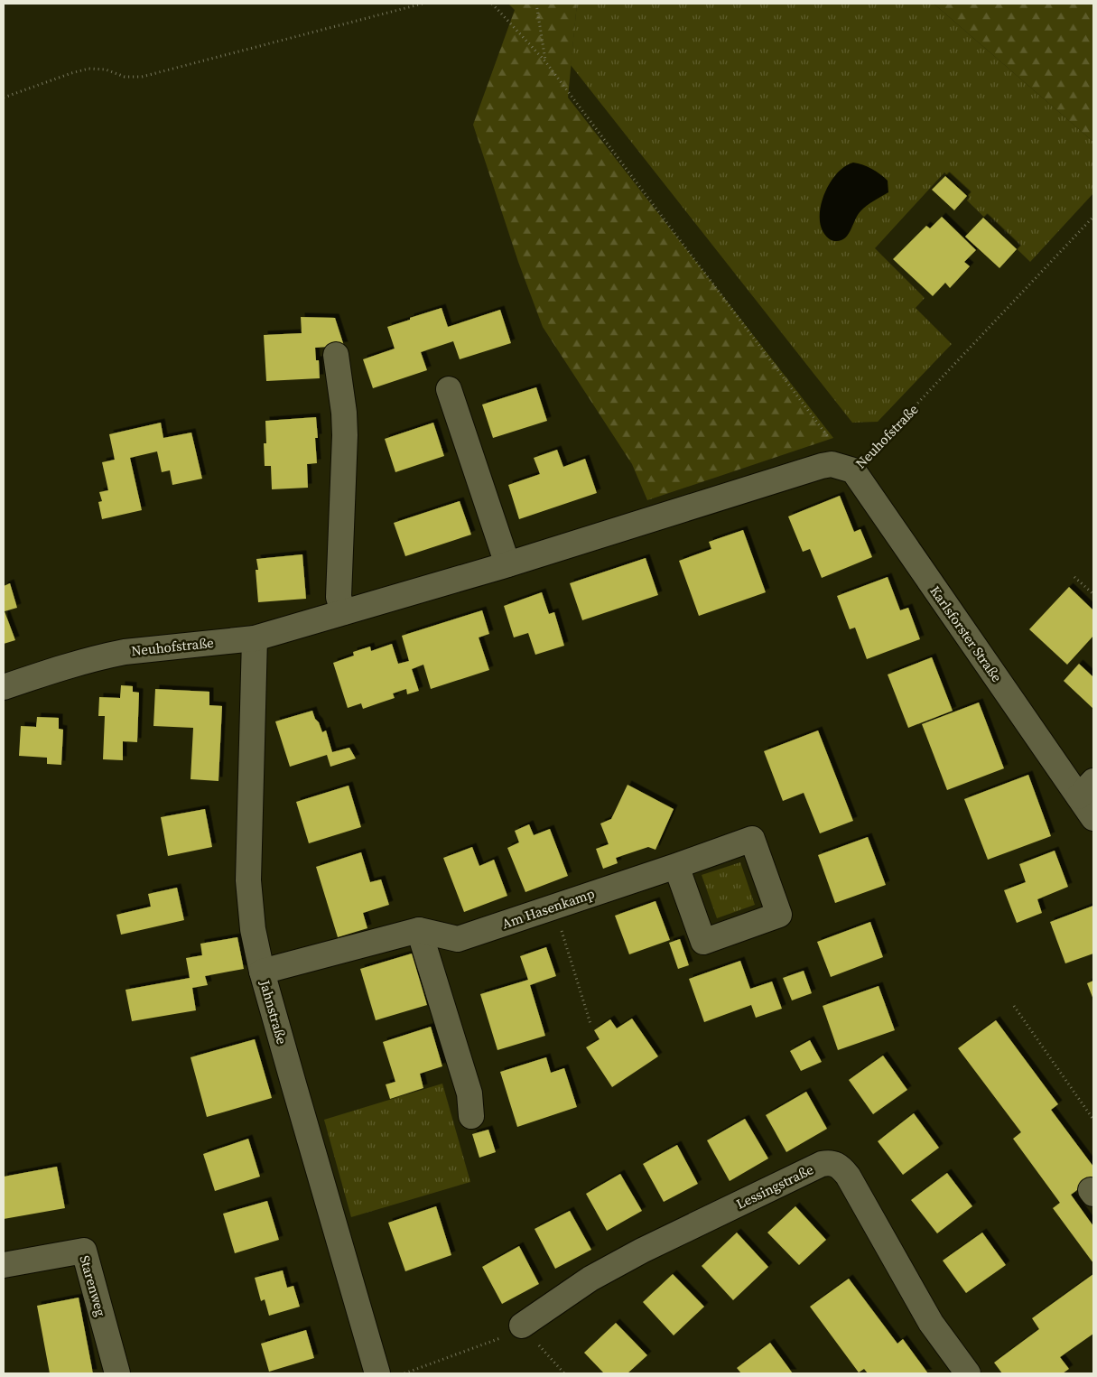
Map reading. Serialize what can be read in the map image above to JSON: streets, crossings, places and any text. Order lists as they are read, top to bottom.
{
  "streets": {
    "street": [
      "Neuhofstraße",
      "Karlsforster Straße",
      "Am Hasenkamp",
      "Jahnstraße",
      "Lessingstraße",
      "Starenweg"
    ]
  },
  "crossings": [
    ["Neuhofstraße", "Karlsforster Straße"],
    ["Neuhofstraße", "Jahnstraße"],
    ["Am Hasenkamp", "Jahnstraße"]
  ]
}
